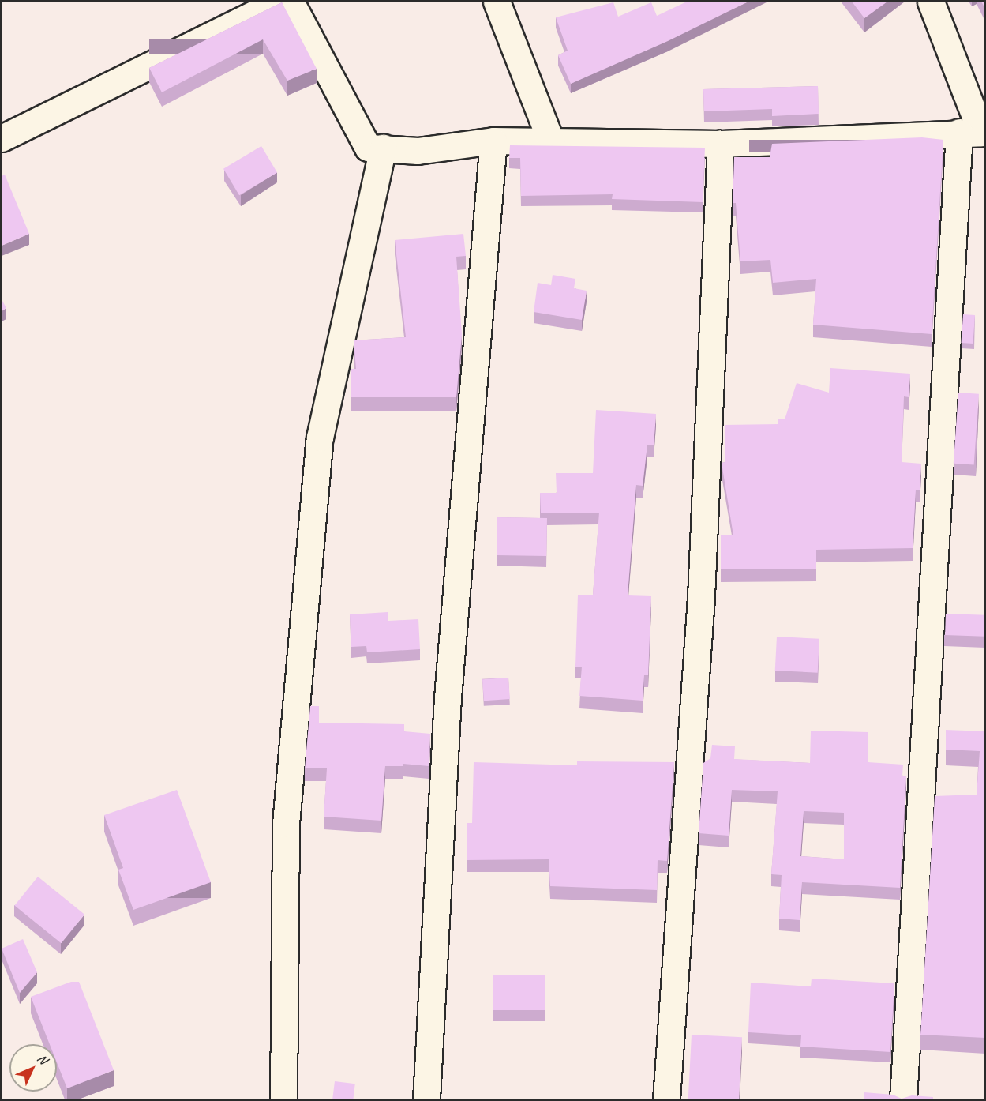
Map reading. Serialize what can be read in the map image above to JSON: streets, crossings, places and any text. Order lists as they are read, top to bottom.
{
  "north": "top right"
}
